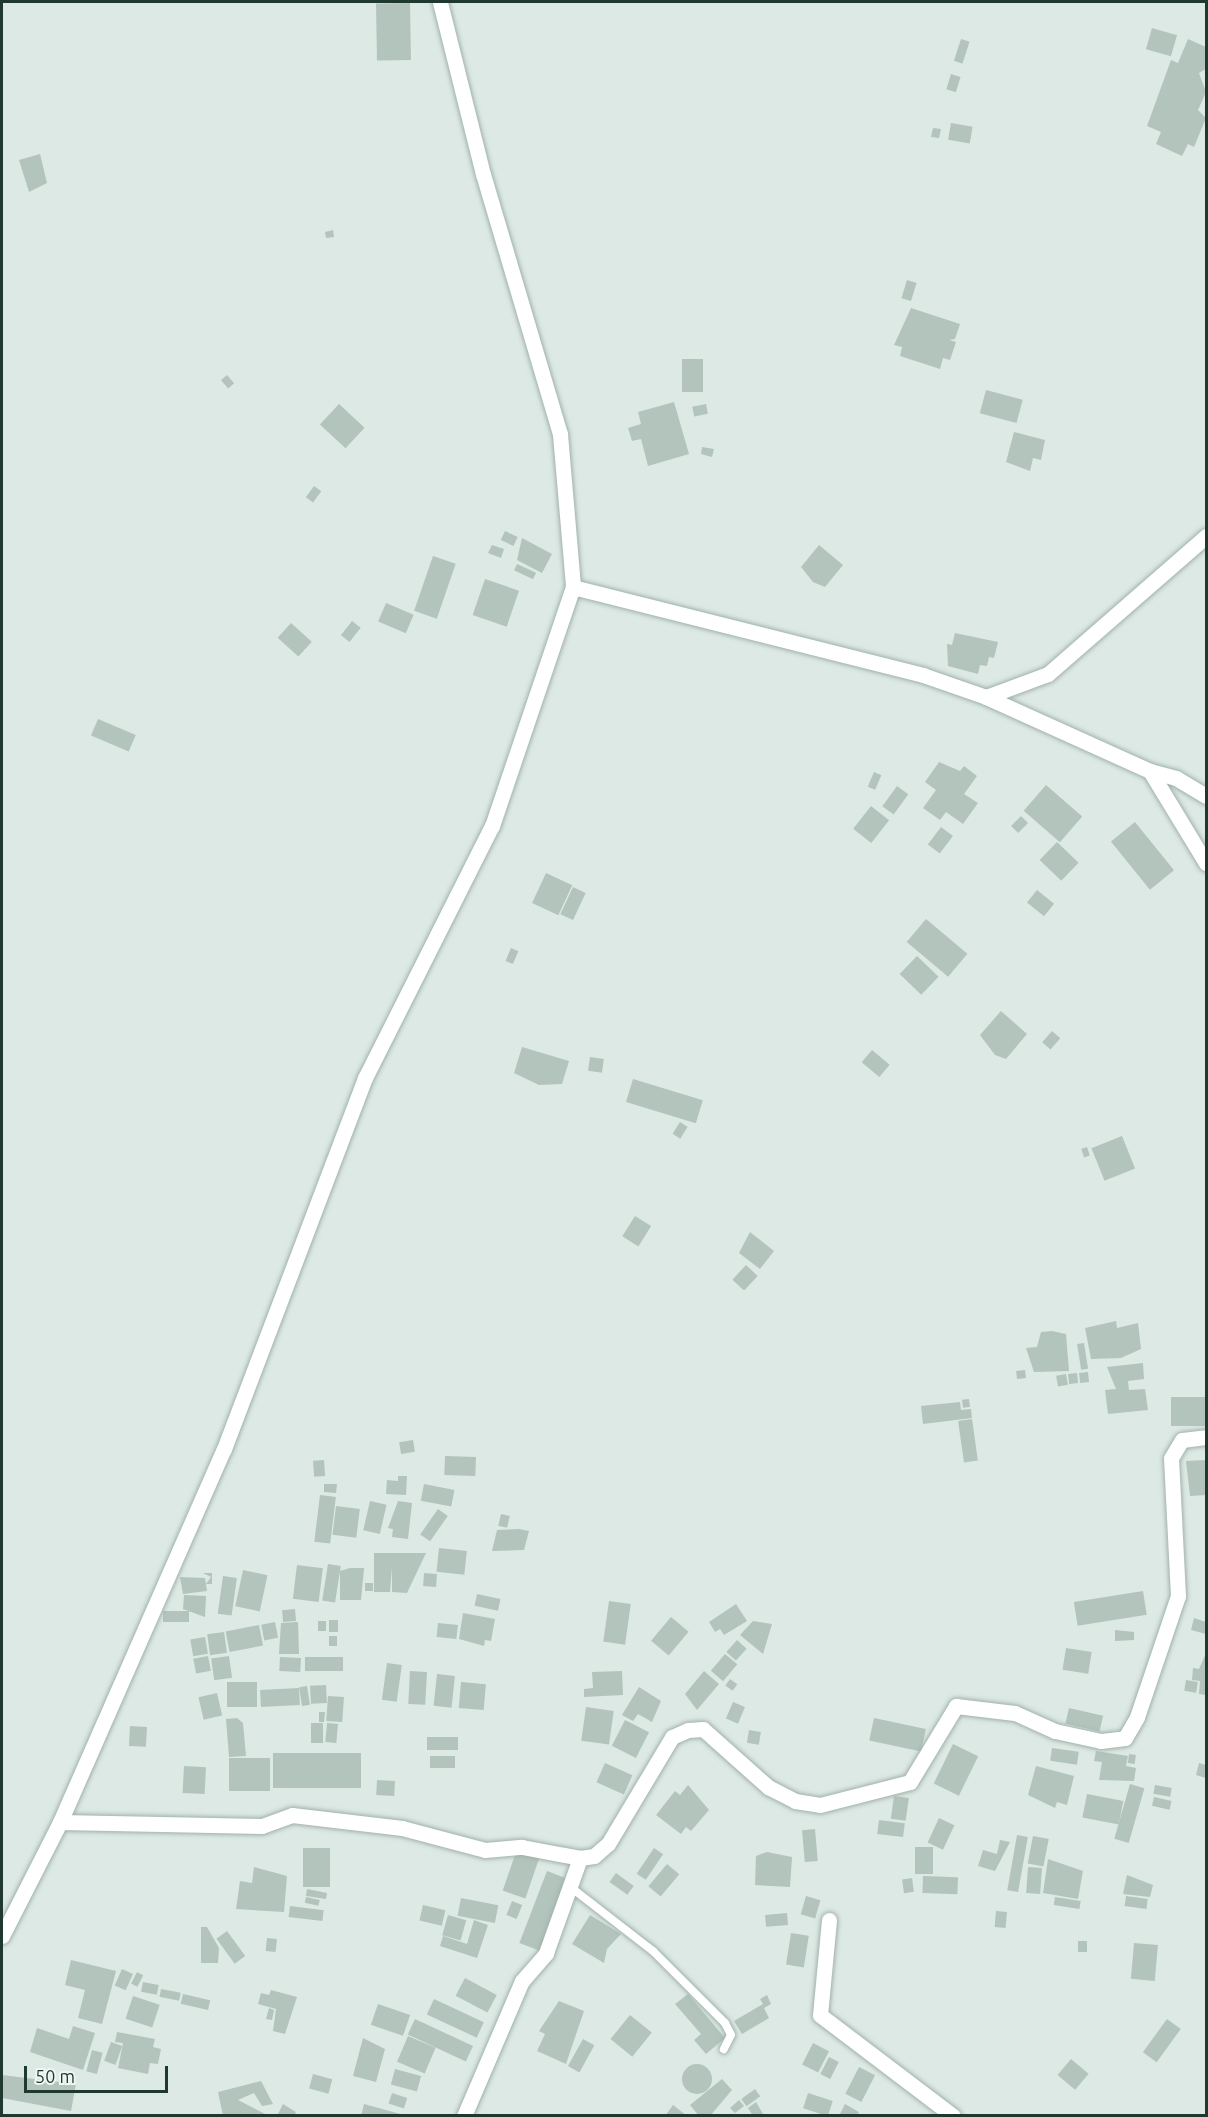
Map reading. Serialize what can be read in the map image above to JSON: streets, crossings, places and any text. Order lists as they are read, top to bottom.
{
  "scale_bar": "50 m"
}
